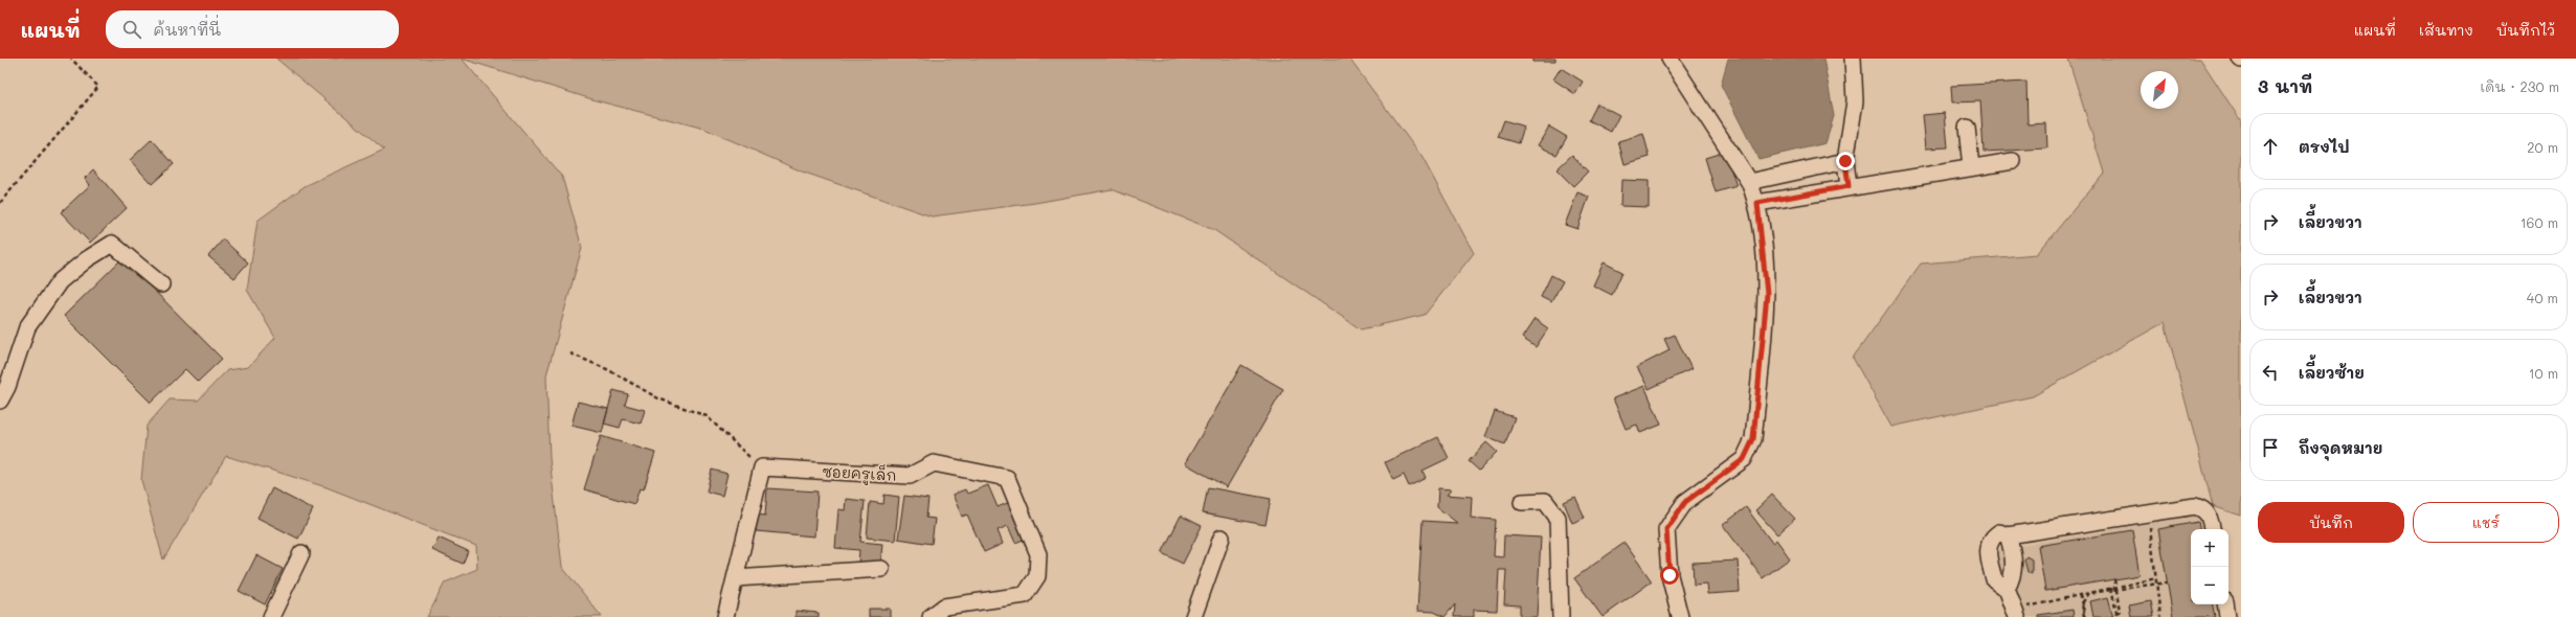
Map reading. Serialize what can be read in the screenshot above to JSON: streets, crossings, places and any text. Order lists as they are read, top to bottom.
{
  "streets": {
    "street": ["ซอยครูเล็ก"]
  },
  "north": "top right",
  "page": {
    "header": "แผนที่",
    "search": "ค้นหาที่นี่",
    "nav": ["แผนที่", "เส้นทาง", "บันทึกไว้"],
    "heading": ["3 นาที", "เดิน · 230 m"],
    "list": [
      ["ตรงไป", "20 m"],
      ["เลี้ยวขวา", "160 m"],
      ["เลี้ยวขวา", "40 m"],
      ["เลี้ยวซ้าย", "10 m"],
      "ถึงจุดหมาย"
    ],
    "buttons": ["บันทึก", "แชร์"],
    "map_buttons": ["+", "−"]
  }
}
